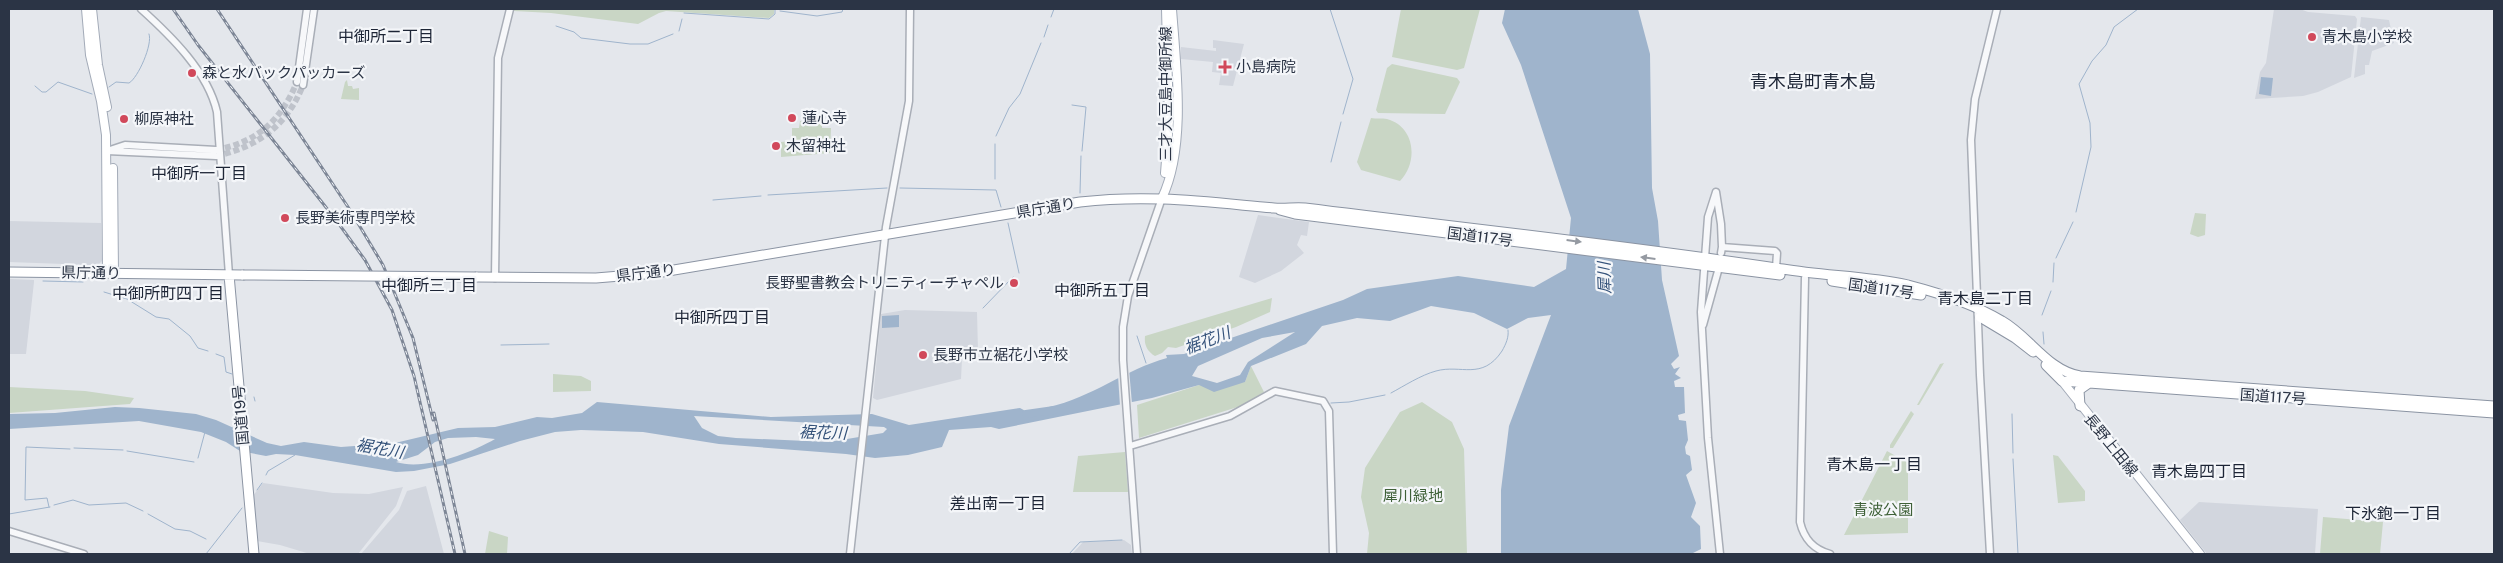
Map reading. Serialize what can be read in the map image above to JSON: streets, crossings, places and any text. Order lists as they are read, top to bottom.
{
  "streets": {
    "highway": ["県庁通り", "国道117号", "国道19号"],
    "main road": ["三才大豆島中御所線", "長野上田線"]
  },
  "crossings": [
    ["三才大豆島中御所線", "県庁通り"],
    ["県庁通り", "国道117号"],
    ["県庁通り", "国道19号"],
    ["国道117号", "長野上田線"]
  ],
  "districts": [
    "中御所二丁目",
    "青木島町青木島",
    "中御所一丁目",
    "中御所三丁目",
    "中御所五丁目",
    "中御所町四丁目",
    "青木島二丁目",
    "中御所四丁目",
    "青木島一丁目",
    "青木島四丁目",
    "差出南一丁目",
    "下氷鉋一丁目"
  ],
  "water": ["犀川", "裾花川"],
  "parks": ["犀川緑地", "青波公園"],
  "places": {
    "other": [
      "青木島小学校",
      "森と水バックパッカーズ",
      "蓮心寺",
      "柳原神社",
      "木留神社",
      "長野美術専門学校",
      "長野聖書教会トリニティーチャペル",
      "長野市立裾花小学校"
    ],
    "health": ["小島病院"]
  }
}
